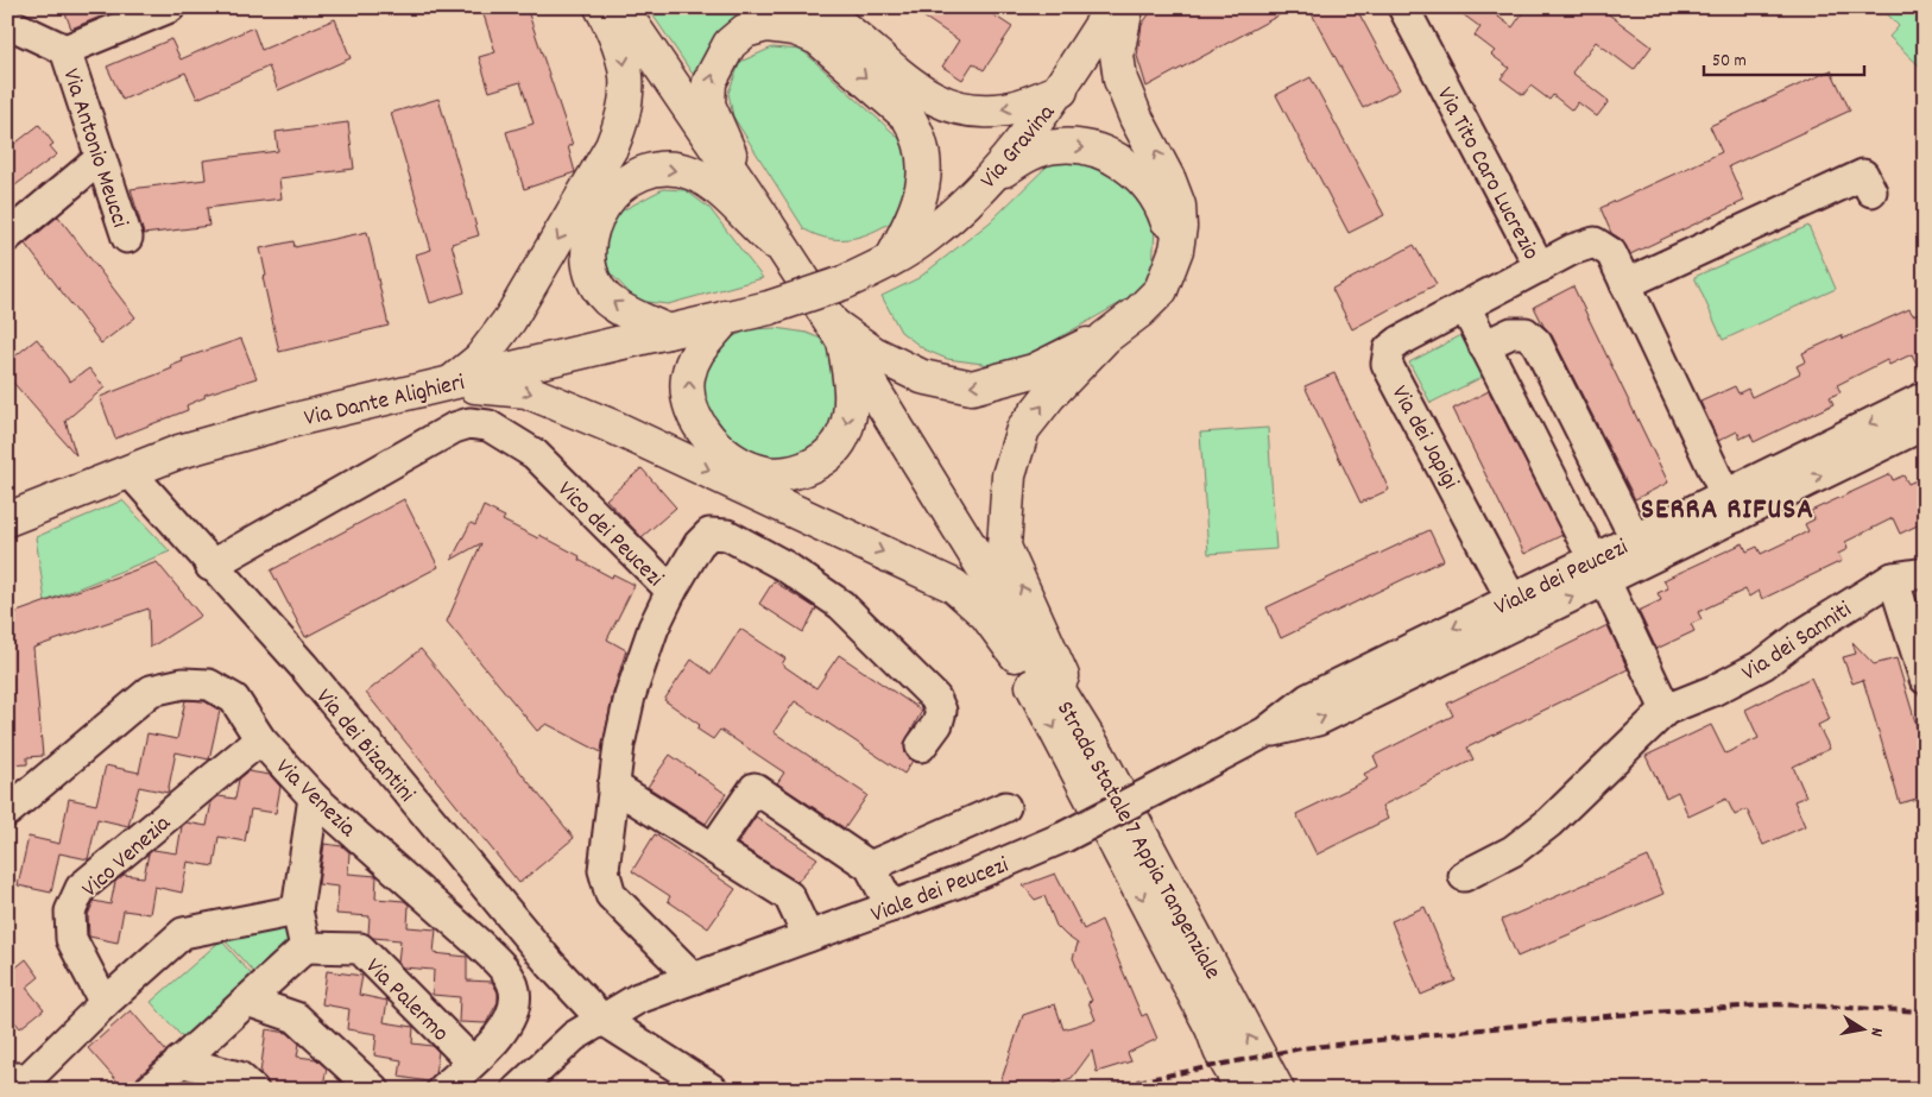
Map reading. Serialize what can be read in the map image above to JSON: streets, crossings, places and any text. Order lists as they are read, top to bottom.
{
  "streets": {
    "main road": ["Via Gravina", "Via Dante Alighieri", "Strada Statale 7 Appia Tangenziale"],
    "street": [
      "Via Antonio Meucci",
      "Via Tito Caro Lucrezio",
      "Via dei Japigi",
      "Vico dei Peucezi",
      "Viale dei Peucezi",
      "Via dei Sanniti",
      "Via dei Bizantini",
      "Via Venezia",
      "Vico Venezia",
      "Via Palermo"
    ]
  },
  "crossings": [
    ["Via Gravina", "Via Dante Alighieri"],
    ["Via Tito Caro Lucrezio", "Via dei Japigi"],
    ["Via Tito Caro Lucrezio", "Viale dei Peucezi"],
    ["Via Dante Alighieri", "Via dei Bizantini"],
    ["Via dei Japigi", "Viale dei Peucezi"],
    ["Vico dei Peucezi", "Viale dei Peucezi"],
    ["Vico dei Peucezi", "Via dei Bizantini"],
    ["Viale dei Peucezi", "Via dei Bizantini"],
    ["Via Venezia", "Vico Venezia"],
    ["Via Venezia", "Via Palermo"]
  ],
  "districts": ["SERRA RIFUSA"],
  "scale_bar": "50 m",
  "north": "right"
}
